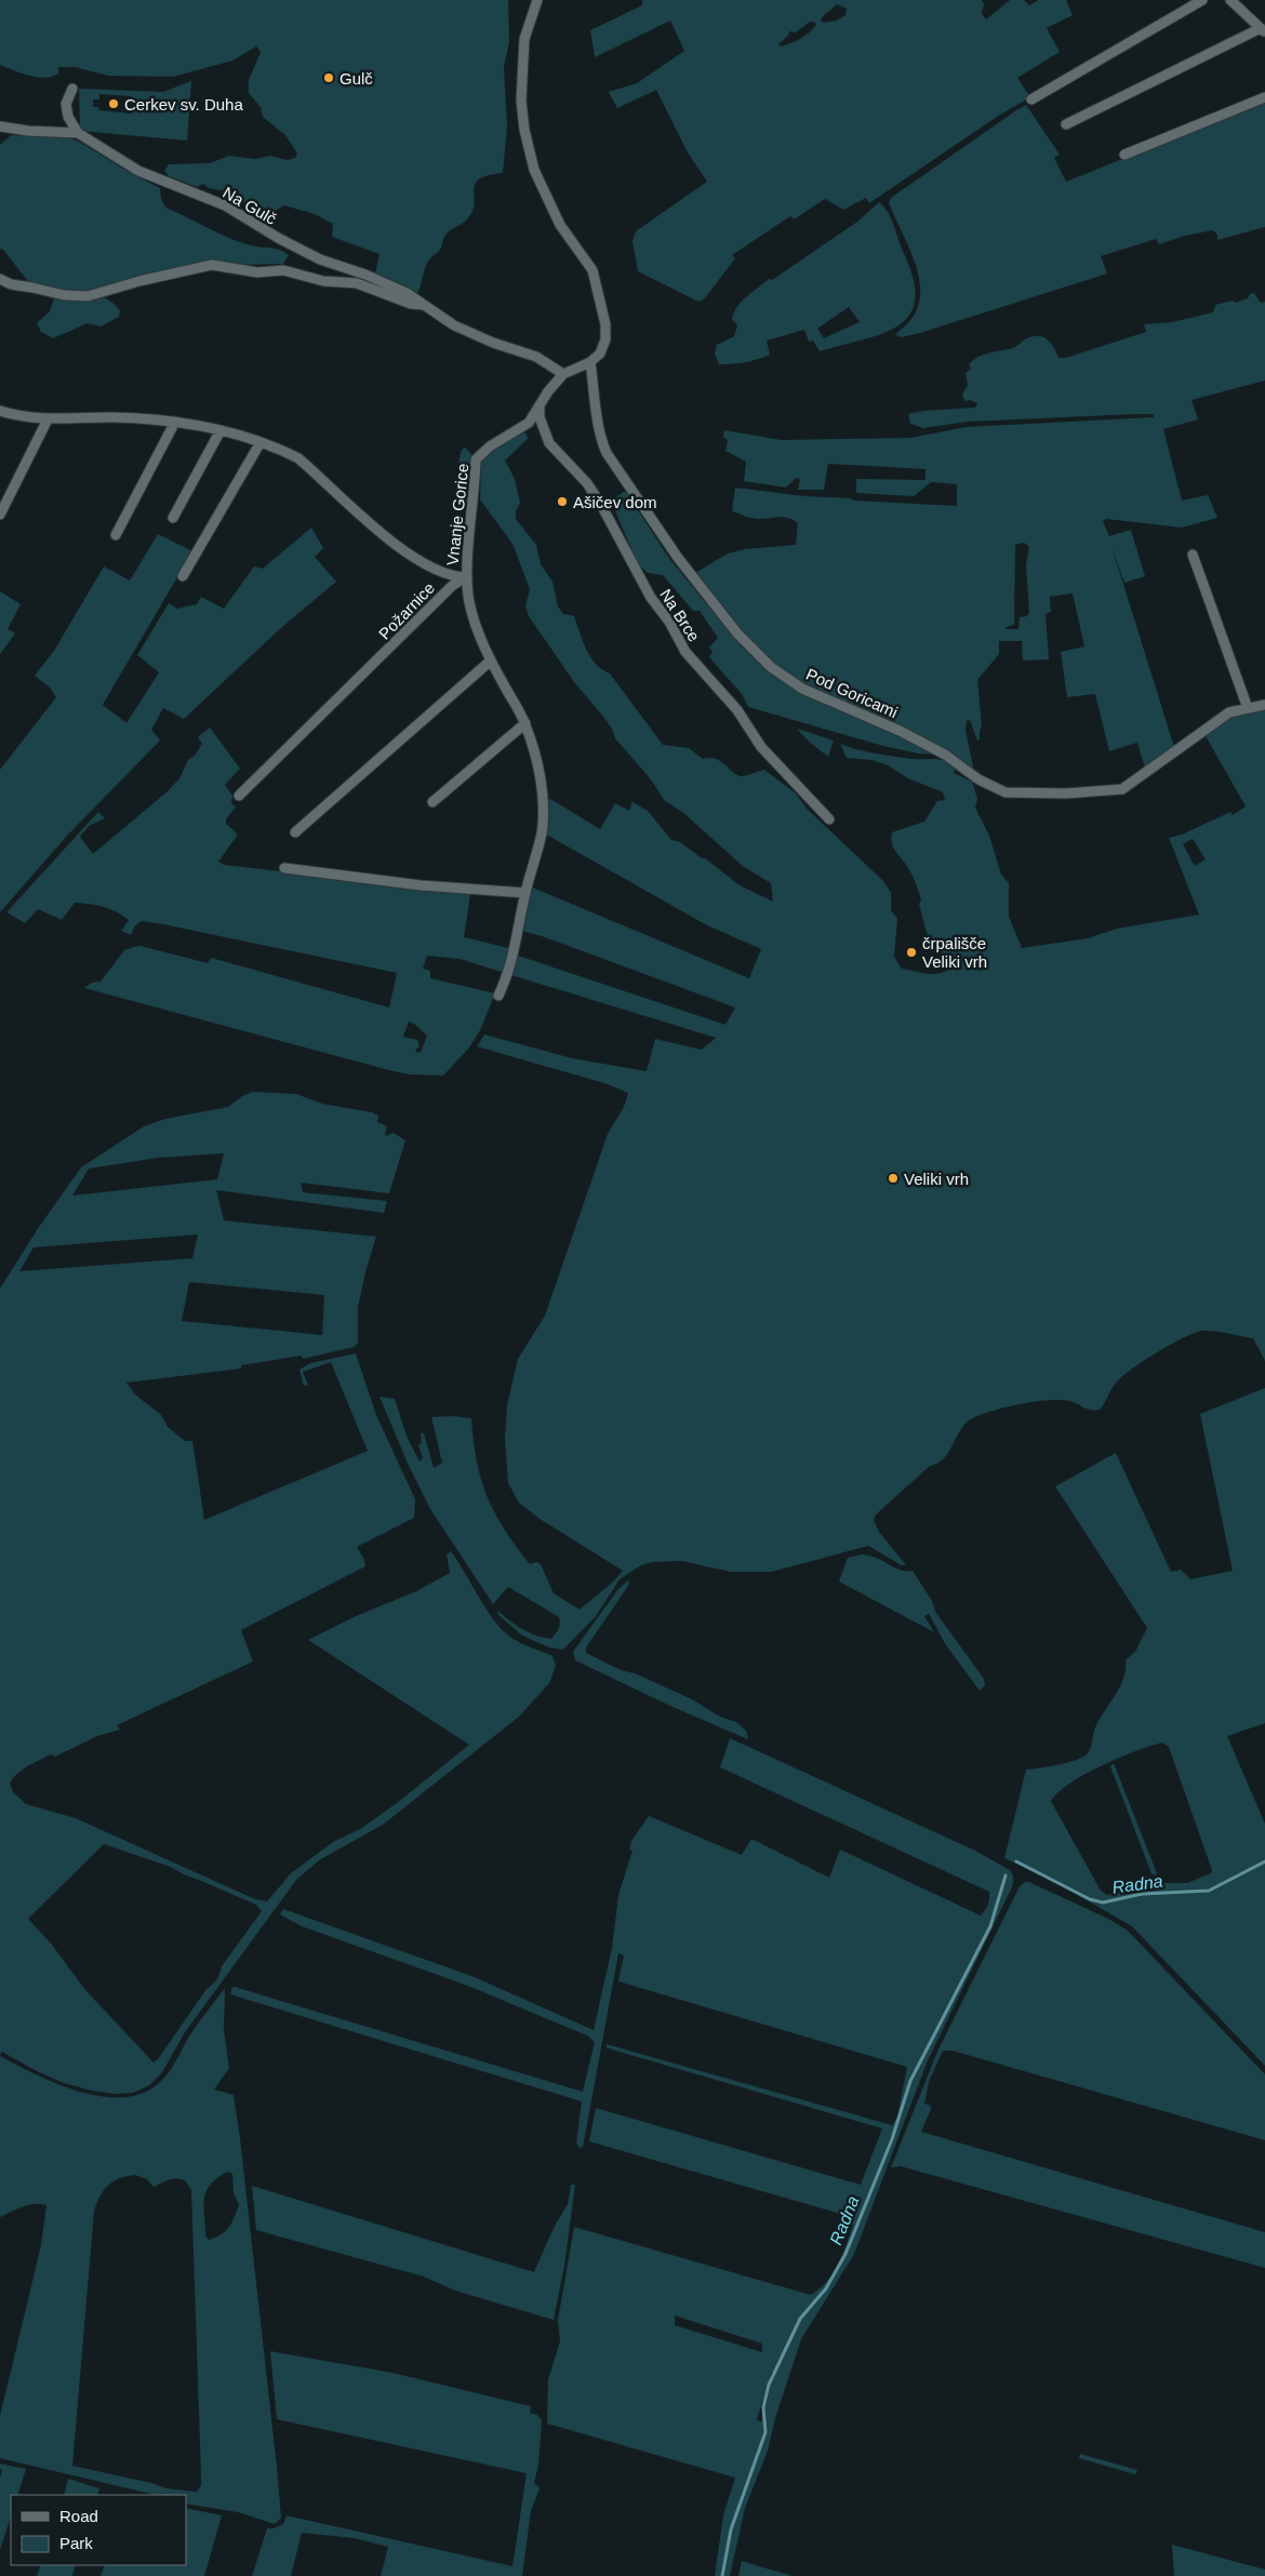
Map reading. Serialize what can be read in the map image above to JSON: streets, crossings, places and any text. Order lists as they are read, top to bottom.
{
  "streets": {
    "street": [
      "Na Gulč",
      "Vnanje Gorice",
      "Požarnice",
      "Na Brce",
      "Pod Goricami"
    ]
  },
  "crossings": [
    ["Na Gulč", "Vnanje Gorice"],
    ["Vnanje Gorice", "Požarnice"],
    ["Vnanje Gorice", "Na Brce"],
    ["Vnanje Gorice", "Pod Goricami"]
  ],
  "water": ["Radna"],
  "places": [
    "Gulč",
    "Cerkev sv. Duha",
    "Ašičev dom",
    "črpališče Veliki vrh",
    "Veliki vrh"
  ],
  "legend": ["Road", "Park"]
}
